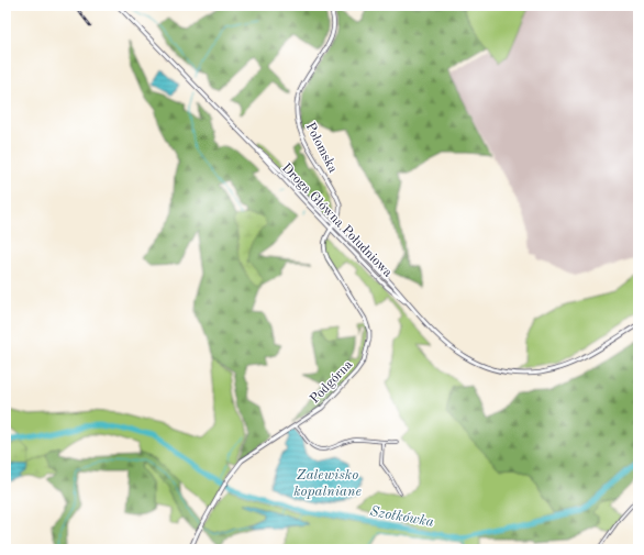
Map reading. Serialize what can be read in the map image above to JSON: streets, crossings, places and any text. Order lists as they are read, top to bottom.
{
  "streets": {
    "main road": ["Połomska", "Droga Główna Południowa", "Podgórna"]
  },
  "crossings": [
    ["Połomska", "Droga Główna Południowa"],
    ["Połomska", "Podgórna"]
  ],
  "water": ["Zalewisko kopalniane", "Szotkówka"]
}
